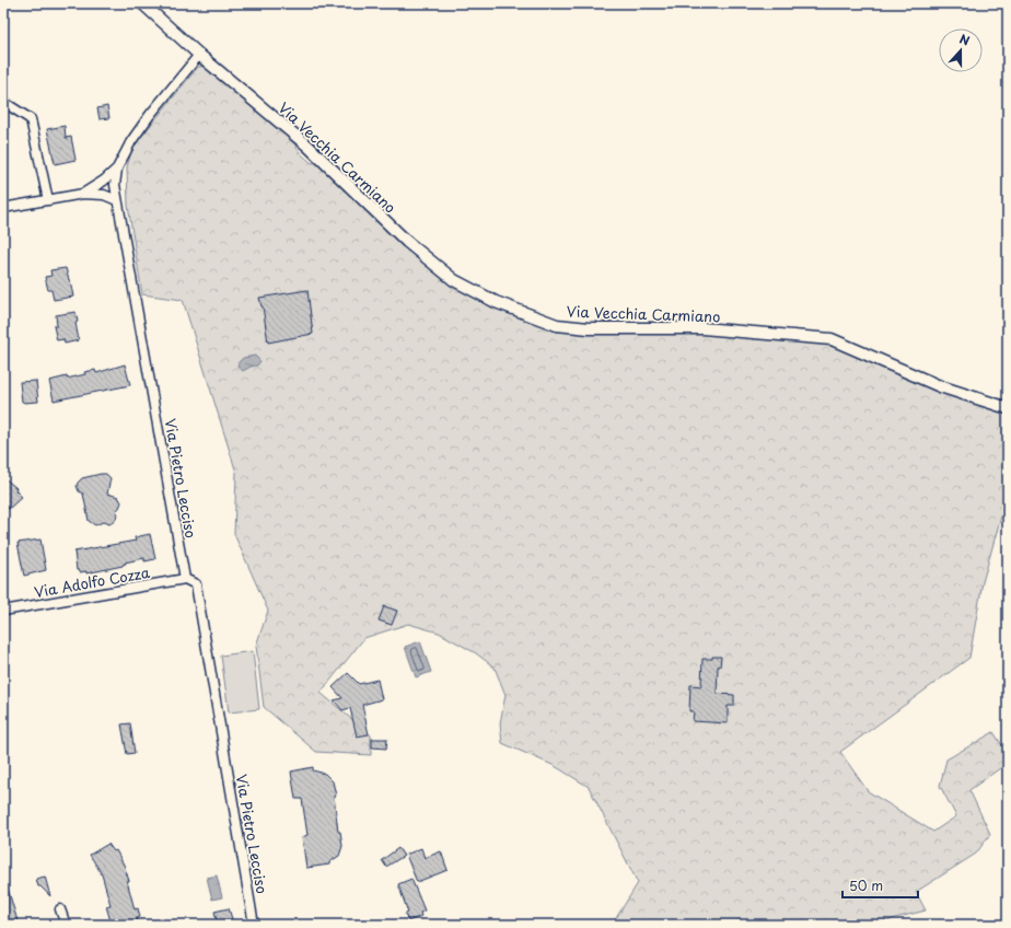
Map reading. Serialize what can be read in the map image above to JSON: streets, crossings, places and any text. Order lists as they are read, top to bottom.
{
  "streets": {
    "street": ["Via Vecchia Carmiano", "Via Pietro Lecciso", "Via Adolfo Cozza"]
  },
  "crossings": [
    ["Via Vecchia Carmiano", "Via Pietro Lecciso"],
    ["Via Pietro Lecciso", "Via Adolfo Cozza"]
  ],
  "scale_bar": "50 m",
  "north": "top"
}
